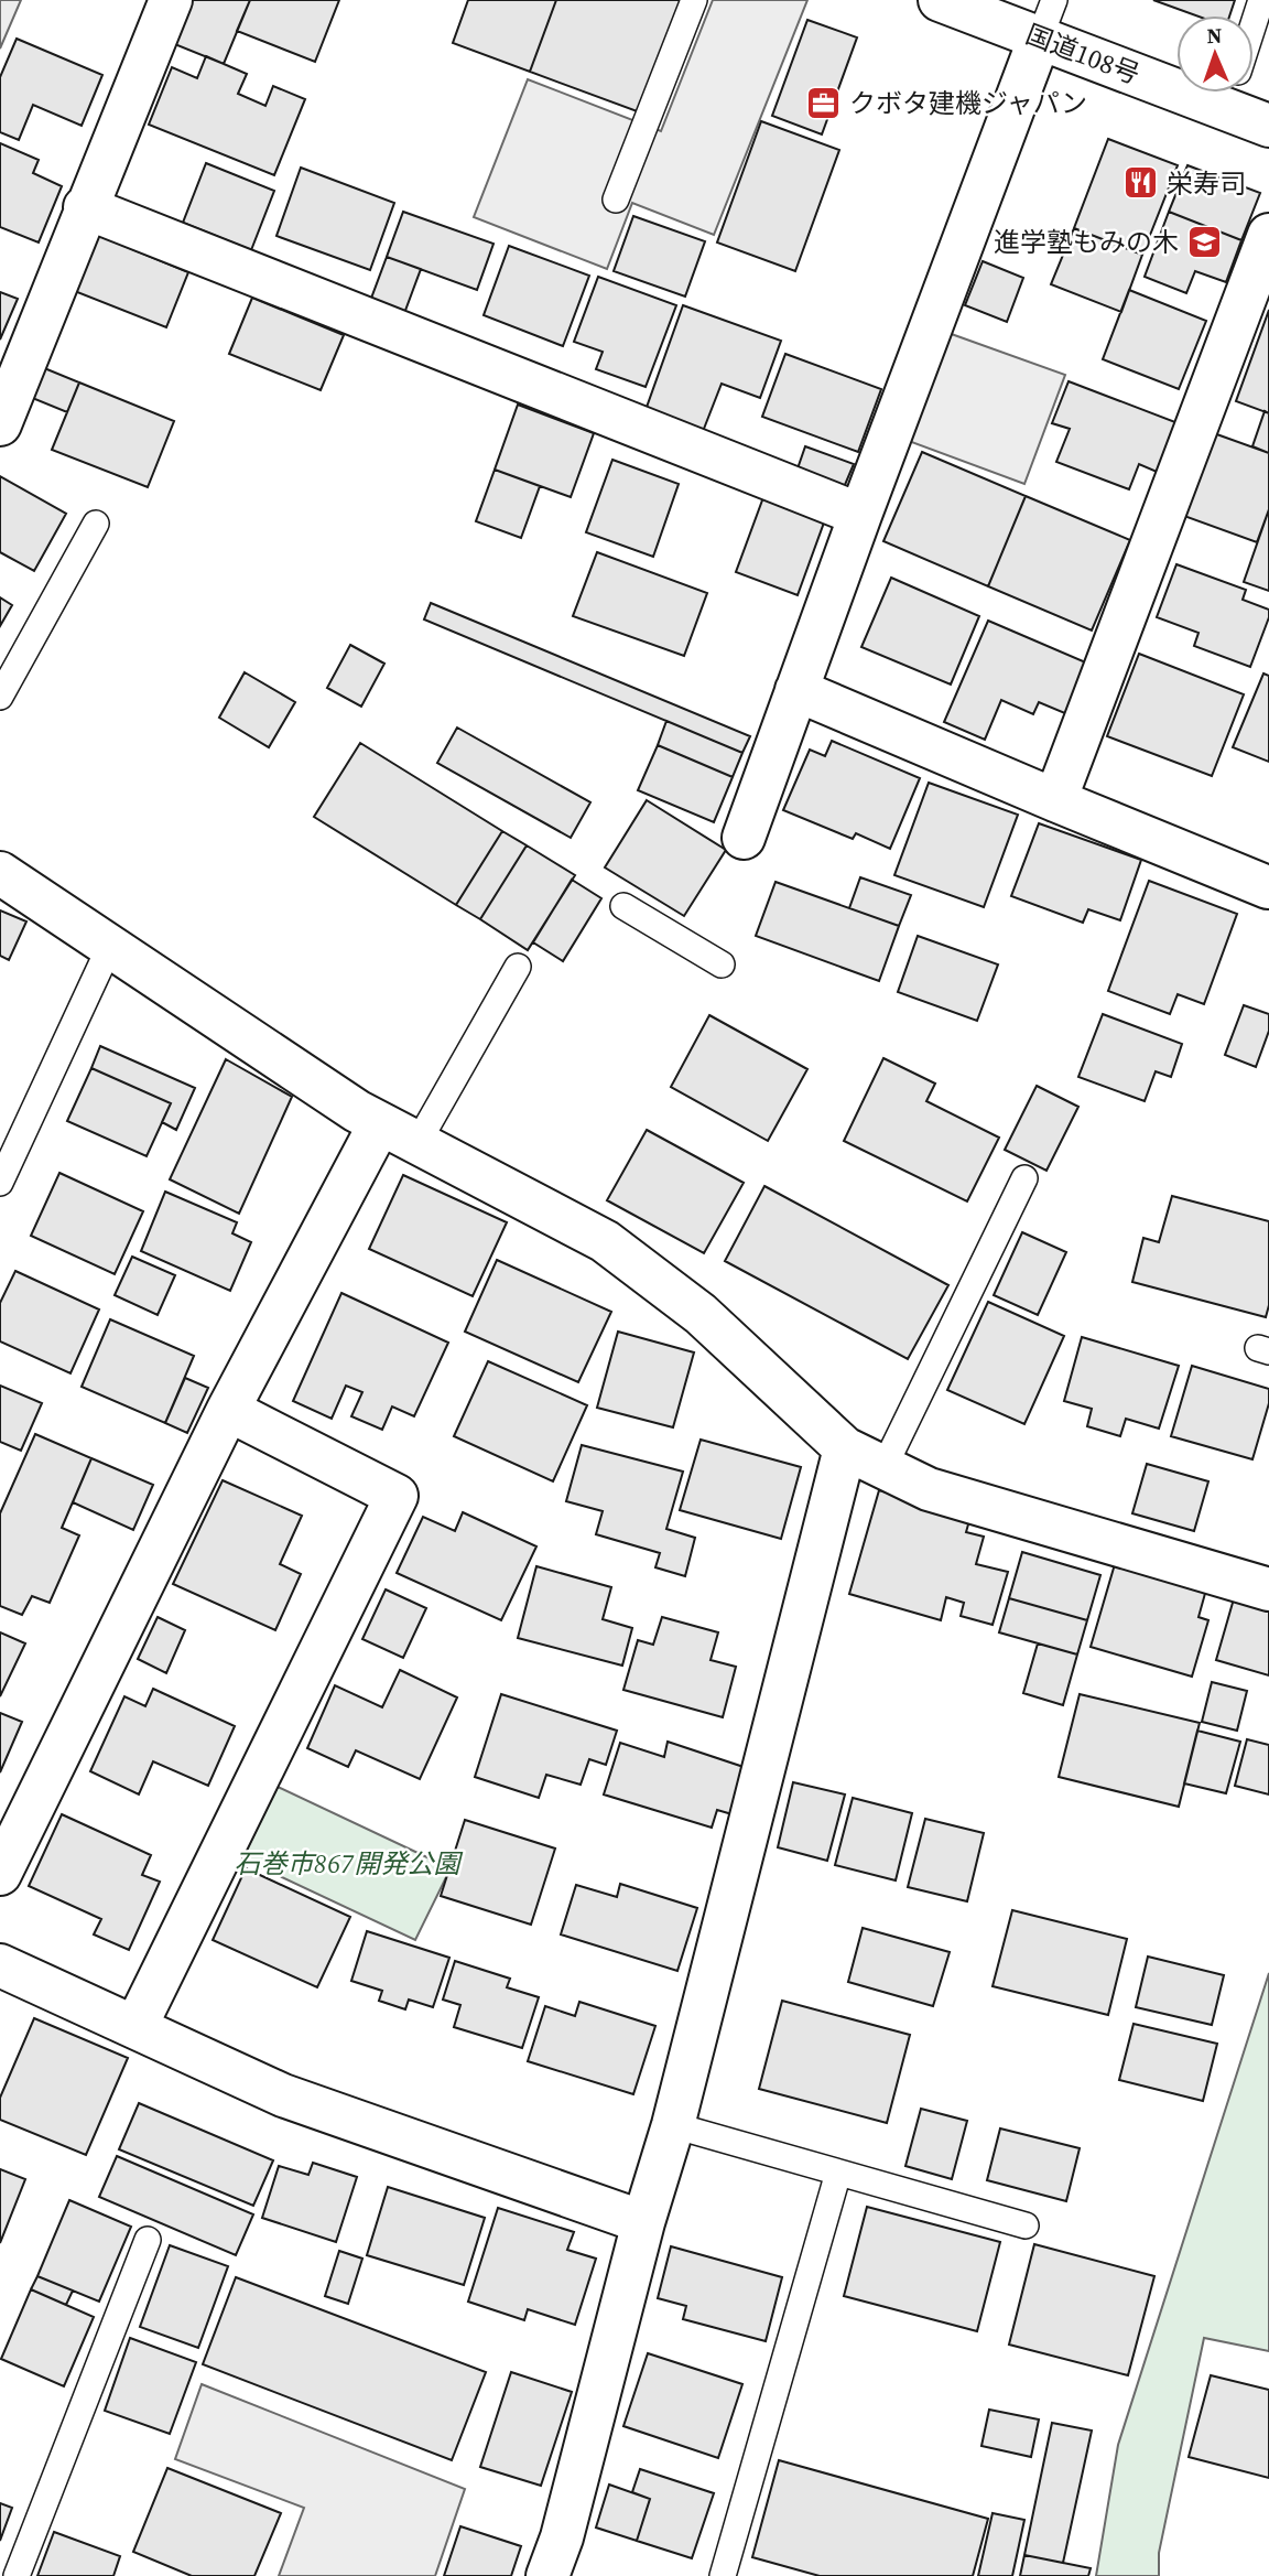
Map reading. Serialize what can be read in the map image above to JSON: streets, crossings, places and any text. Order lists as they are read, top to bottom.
{
  "streets": {
    "main road": ["国道108号"]
  },
  "parks": ["石巻市867開発公園"],
  "places": {
    "office": ["クボタ建機ジャパン"],
    "restaurant": ["栄寿司"],
    "school or university": ["進学塾もみの木"]
  },
  "north": "top"
}
